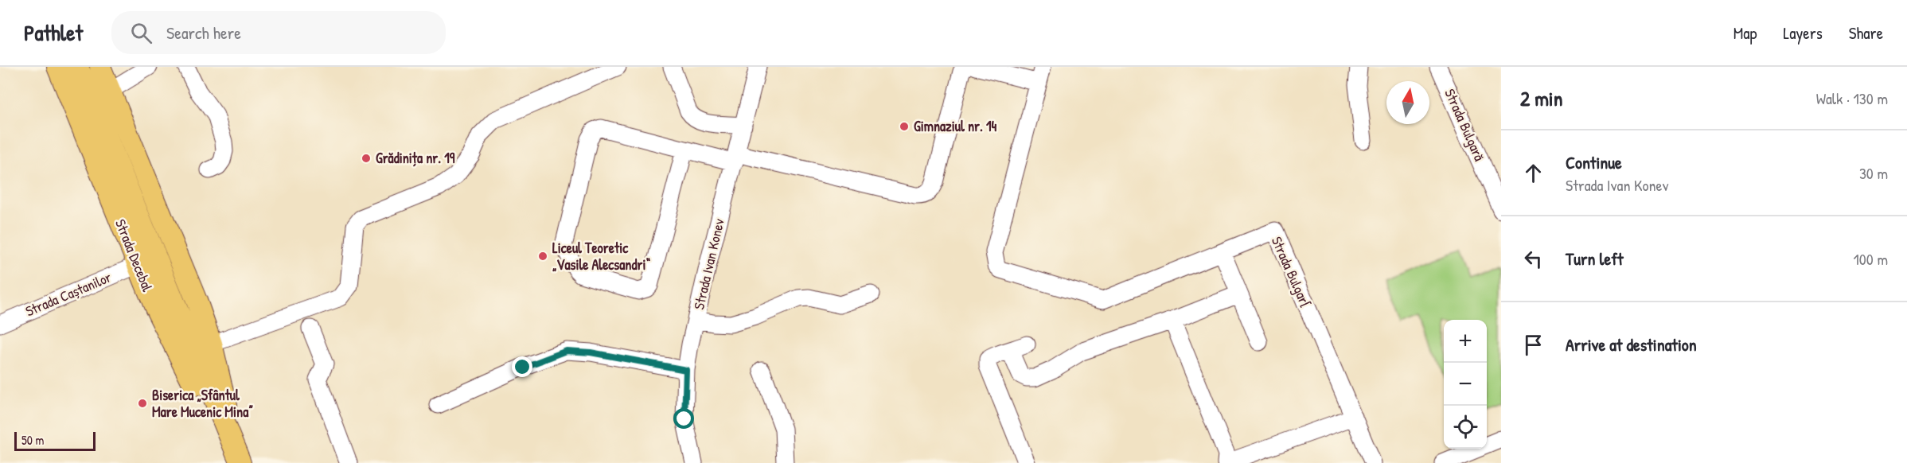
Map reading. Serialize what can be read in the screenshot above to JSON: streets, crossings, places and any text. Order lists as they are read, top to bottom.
{
  "streets": {
    "main road": ["Strada Decebal"],
    "street": [
      "Strada Bulgară",
      "Strada Ivan Konev",
      "Strada Bulgar[",
      "Strada Caștanilor"
    ]
  },
  "crossings": [
    ["Strada Decebal", "Strada Caștanilor"]
  ],
  "places": [
    "Gimnaziul nr. 14",
    "Grădinița nr. 19",
    "Liceul Teoretic „Vasile Alecsandri“",
    "Biserica „Sfântul Mare Mucenic Mina”"
  ],
  "scale_bar": "50 m",
  "north": "top",
  "page": {
    "header": "Pathlet",
    "search": "Search here",
    "nav": ["Map", "Layers", "Share"],
    "heading": ["2 min", "Walk · 130 m"],
    "list": [
      ["Continue", "Strada Ivan Konev", "30 m"],
      ["Turn left", "100 m"],
      "Arrive at destination"
    ],
    "map_buttons": ["+", "−"],
    "scale": "50 m"
  }
}
